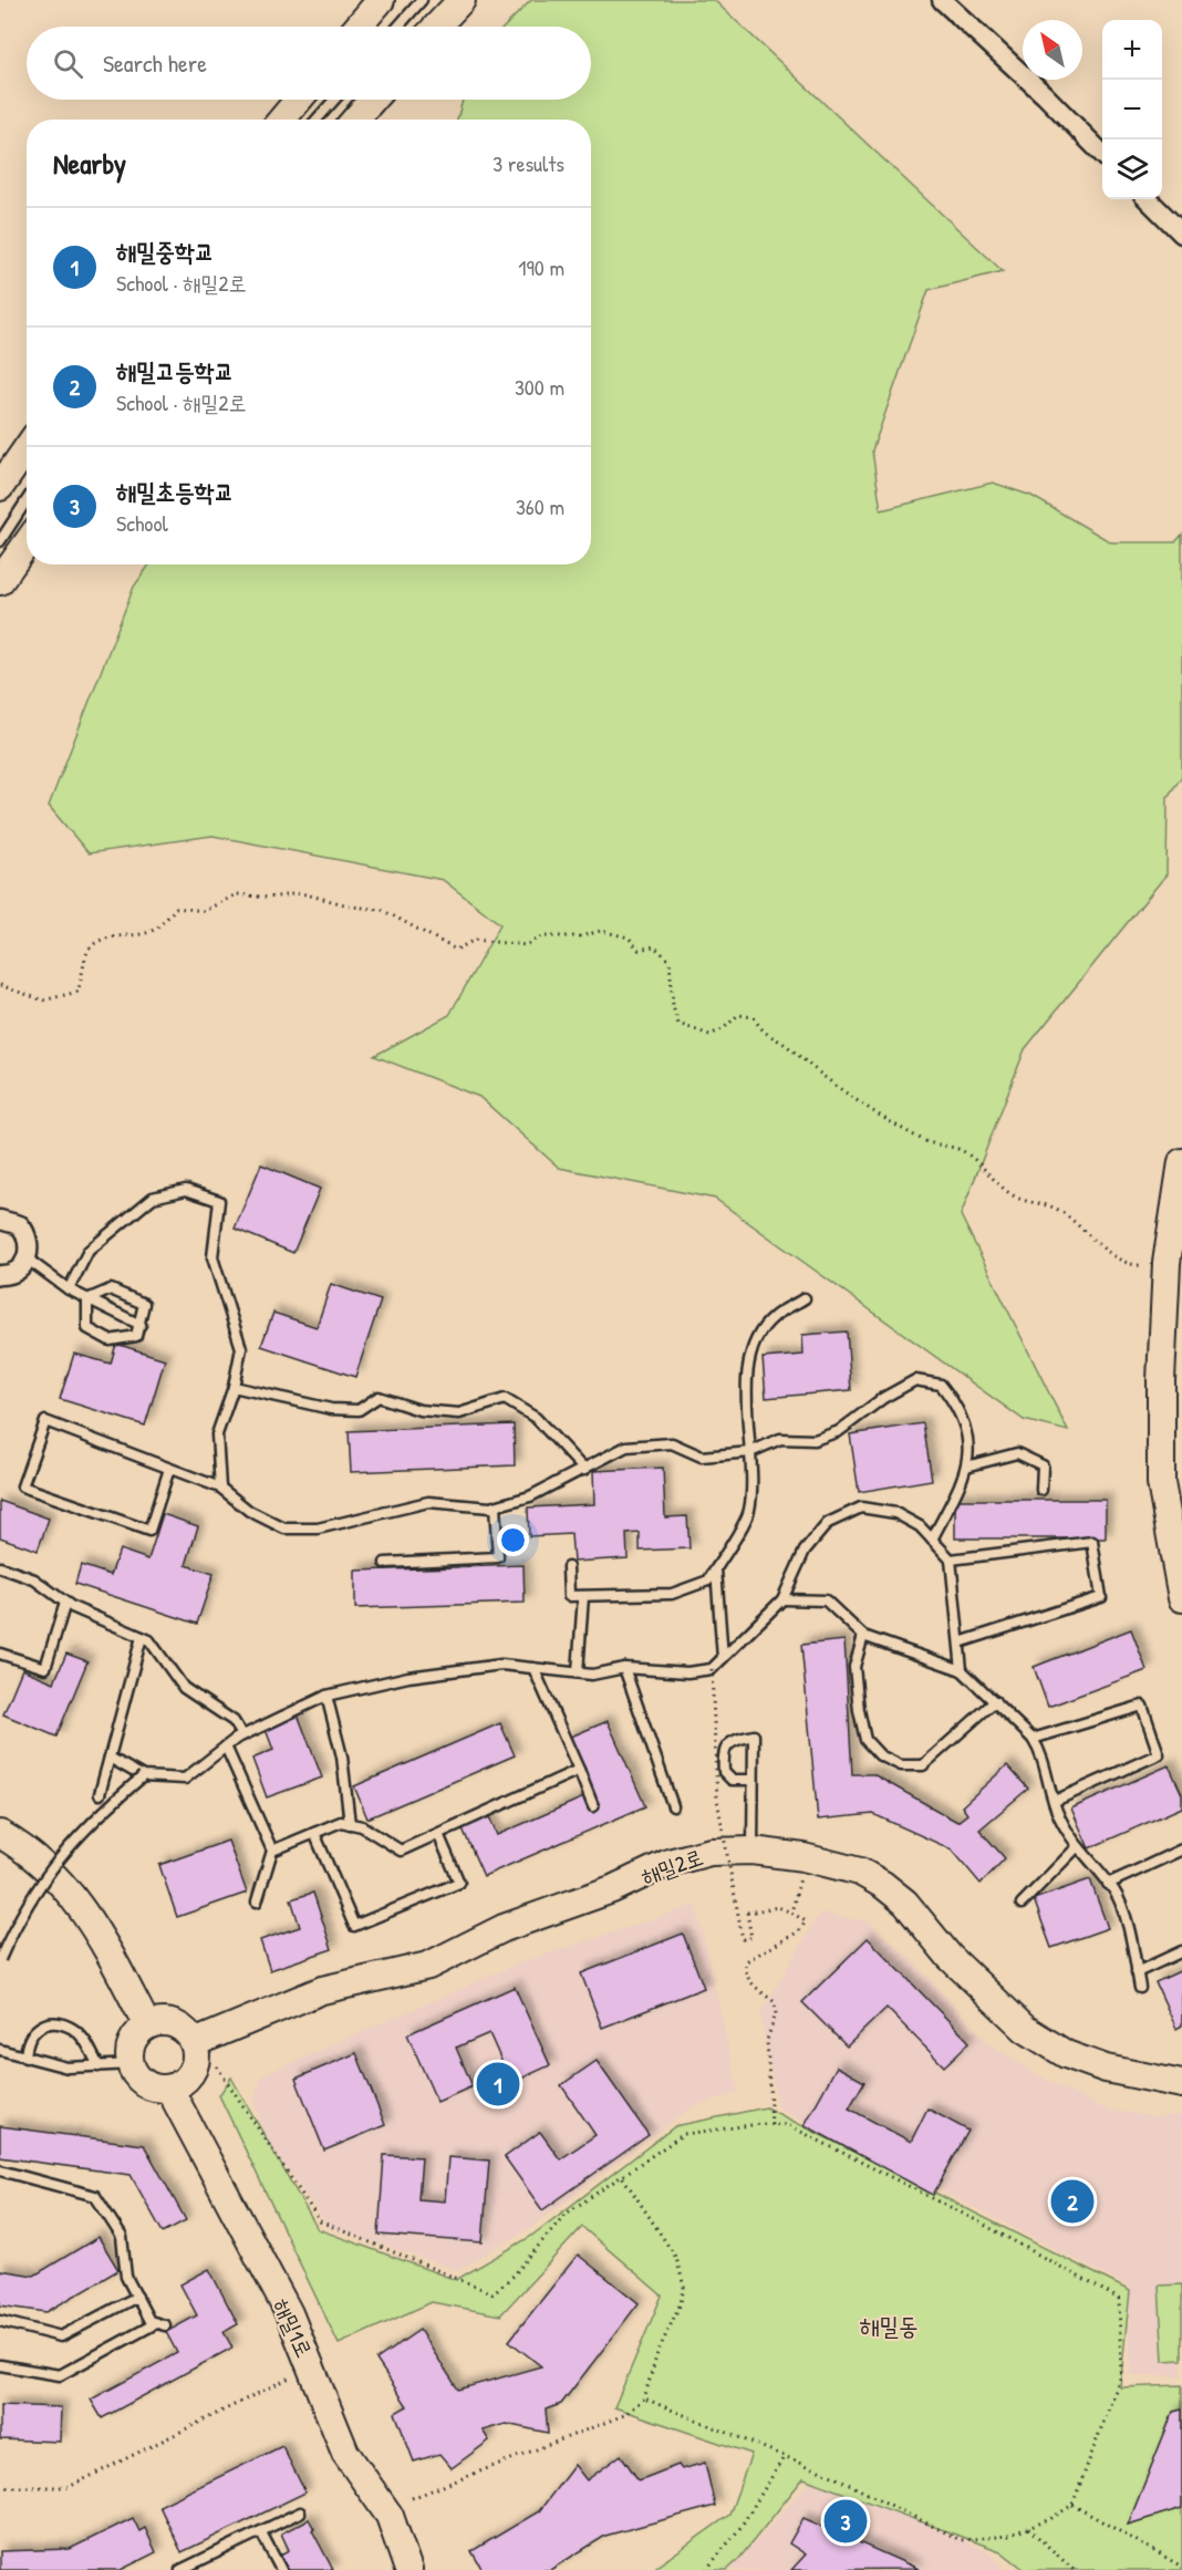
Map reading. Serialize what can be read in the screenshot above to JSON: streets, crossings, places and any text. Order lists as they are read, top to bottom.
{
  "streets": {
    "street": ["해밀2로", "해밀1로"]
  },
  "crossings": [
    ["해밀2로", "해밀1로"]
  ],
  "districts": ["해밀동"],
  "north": "top left",
  "page": {
    "map_buttons": ["+", "−"],
    "search": "Search here",
    "heading": ["Nearby", "3 results"],
    "list": [
      {
        "mark": "1",
        "name": "해밀중학교",
        "note": "School · 해밀2로",
        "value": "190 m"
      },
      {
        "mark": "2",
        "name": "해밀고등학교",
        "note": "School · 해밀2로",
        "value": "300 m"
      },
      {
        "mark": "3",
        "name": "해밀초등학교",
        "note": "School",
        "value": "360 m"
      }
    ],
    "pins": ["1", "2", "3"]
  }
}
